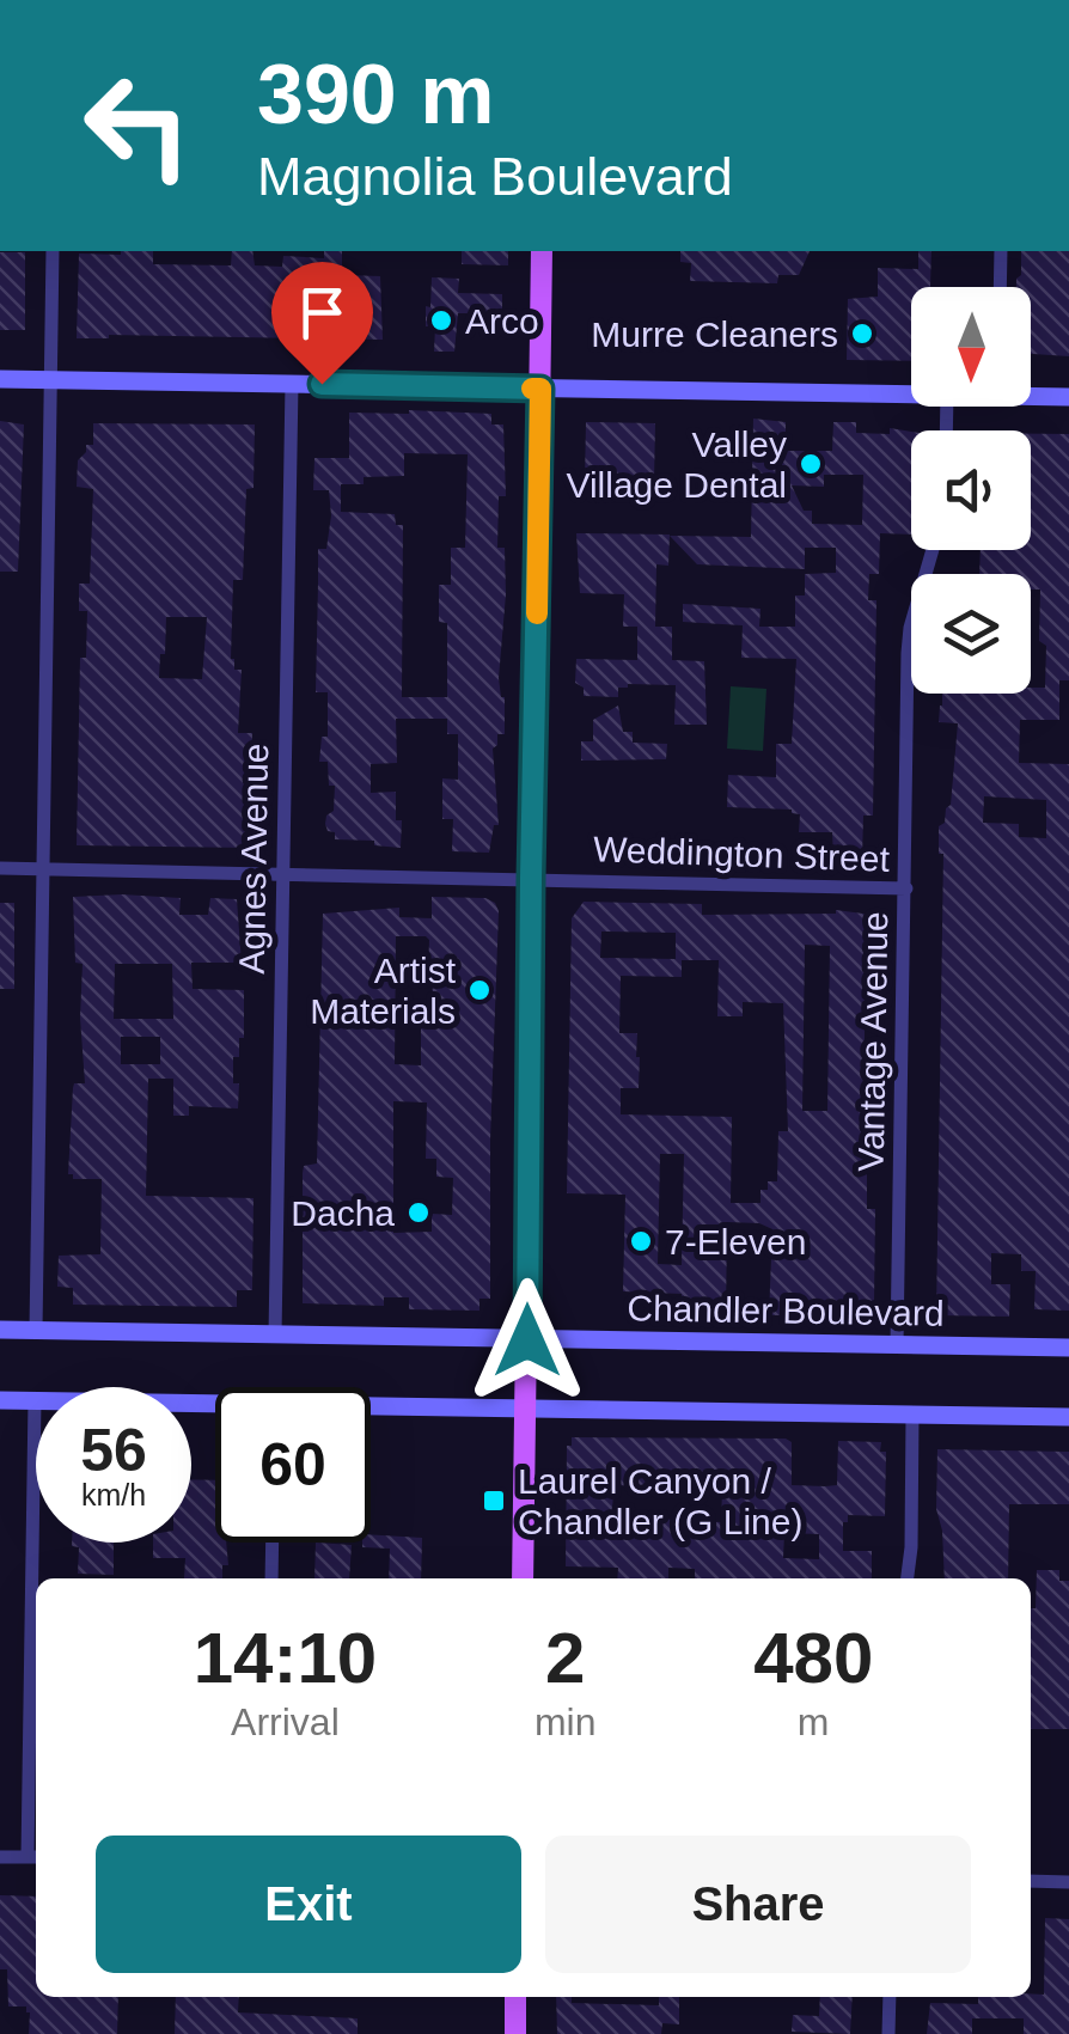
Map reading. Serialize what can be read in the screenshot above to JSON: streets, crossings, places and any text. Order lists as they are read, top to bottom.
{
  "streets": {
    "street": [
      "Weddington Street",
      "Agnes Avenue",
      "Vantage Avenue",
      "Chandler Boulevard"
    ]
  },
  "crossings": [
    ["Weddington Street", "Agnes Avenue"],
    ["Weddington Street", "Vantage Avenue"],
    ["Agnes Avenue", "Chandler Boulevard"],
    ["Vantage Avenue", "Chandler Boulevard"]
  ],
  "places": {
    "other": [
      "Arco",
      "Murre Cleaners",
      "Valley Village Dental",
      "Artist Materials",
      "Dacha",
      "7-Eleven"
    ],
    "transit": ["Laurel Canyon / Chandler (G Line)"]
  },
  "north": "bottom",
  "page": {
    "turn": ["390 m", "Magnolia Boulevard"],
    "speed": "56 km/h",
    "limit": "60",
    "eta": [
      "14:10",
      "Arrival",
      "2",
      "min",
      "480",
      "m"
    ],
    "buttons": ["Exit", "Share"]
  }
}
